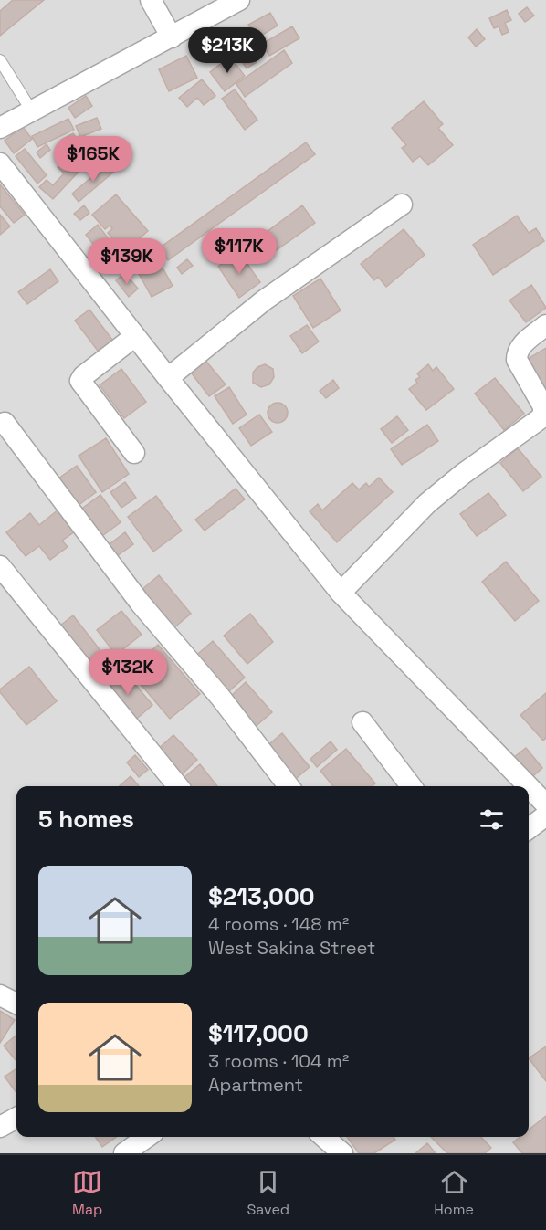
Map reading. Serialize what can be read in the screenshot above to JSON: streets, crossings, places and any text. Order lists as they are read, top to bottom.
{
  "page": {
    "price": [
      "$213K",
      "$165K",
      "$117K",
      "$139K",
      "$132K"
    ],
    "heading": "5 homes",
    "list": [
      {
        "name": "$213,000",
        "note": "4 rooms · 148 m² · West Sakina Street"
      },
      {
        "name": "$117,000",
        "note": "3 rooms · 104 m² · Apartment"
      }
    ],
    "tabs": ["Map", "Saved", "Home"]
  }
}
